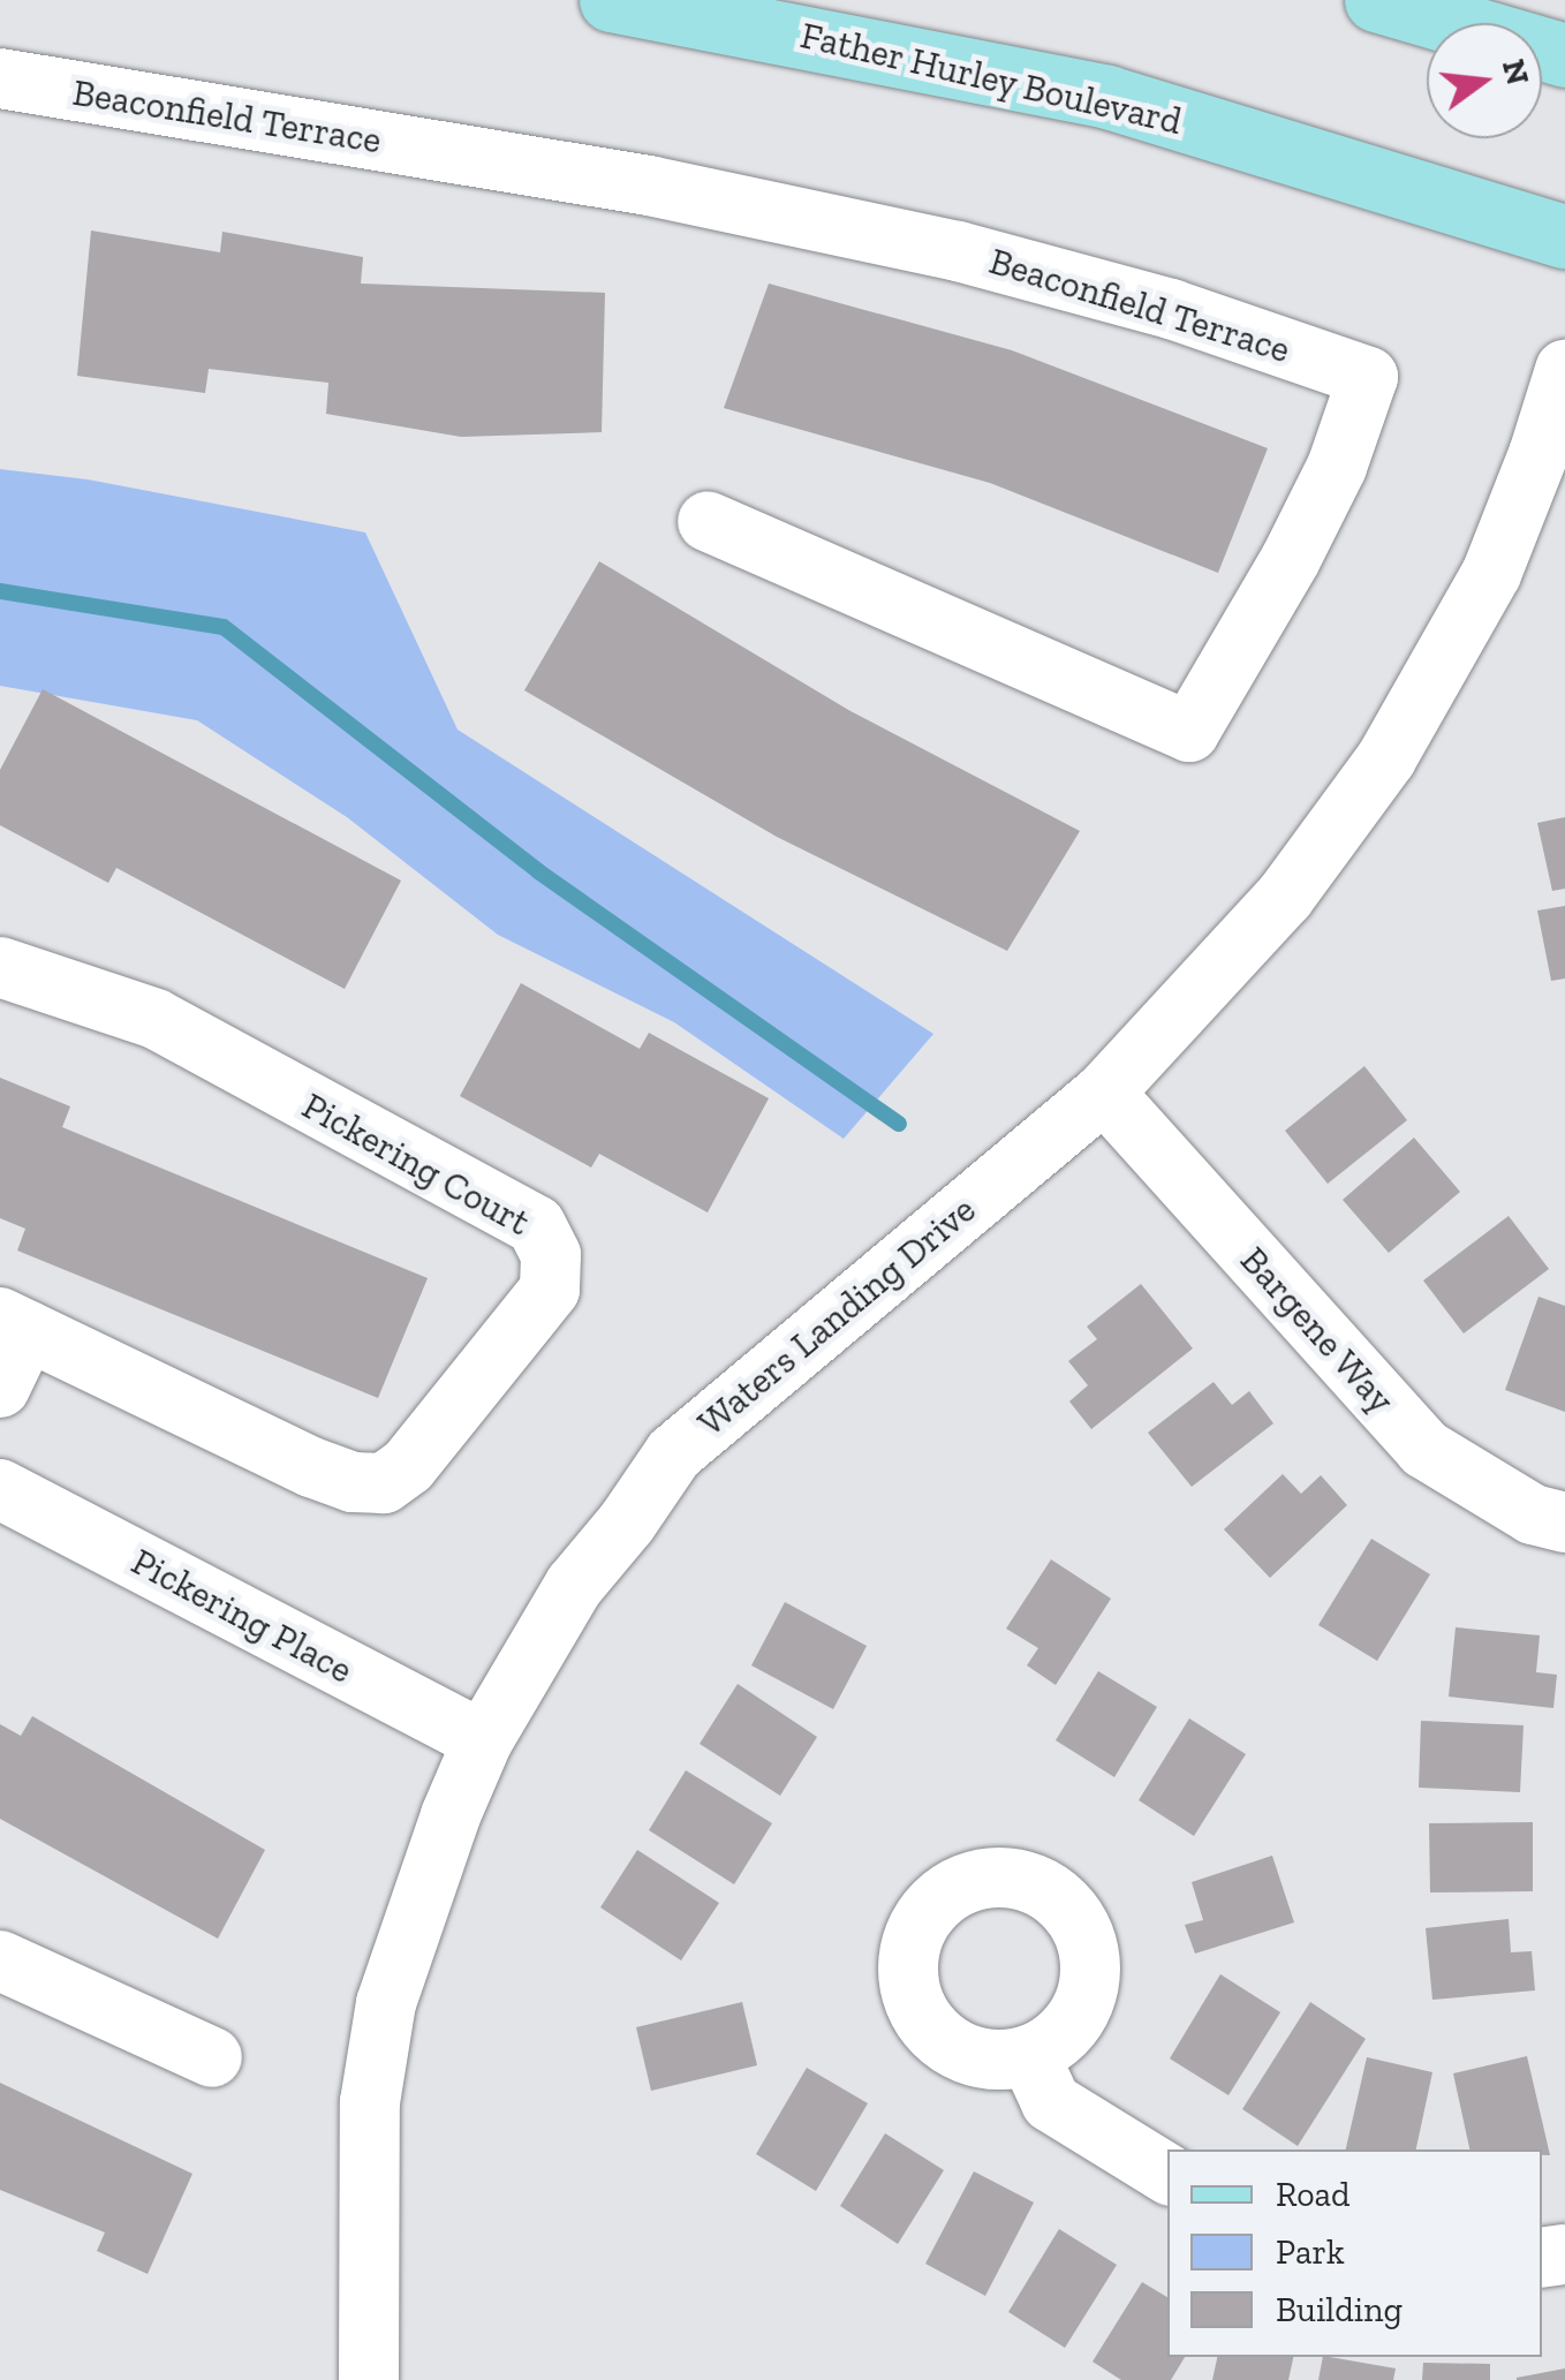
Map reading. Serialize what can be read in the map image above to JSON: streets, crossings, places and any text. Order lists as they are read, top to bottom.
{
  "streets": {
    "main road": ["Father Hurley Boulevard"],
    "street": [
      "Beaconfield Terrace",
      "Pickering Court",
      "Waters Landing Drive",
      "Bargene Way",
      "Pickering Place"
    ]
  },
  "crossings": [
    ["Waters Landing Drive", "Bargene Way"],
    ["Waters Landing Drive", "Pickering Place"]
  ],
  "legend": ["Road", "Park", "Building"],
  "north": "right"
}
